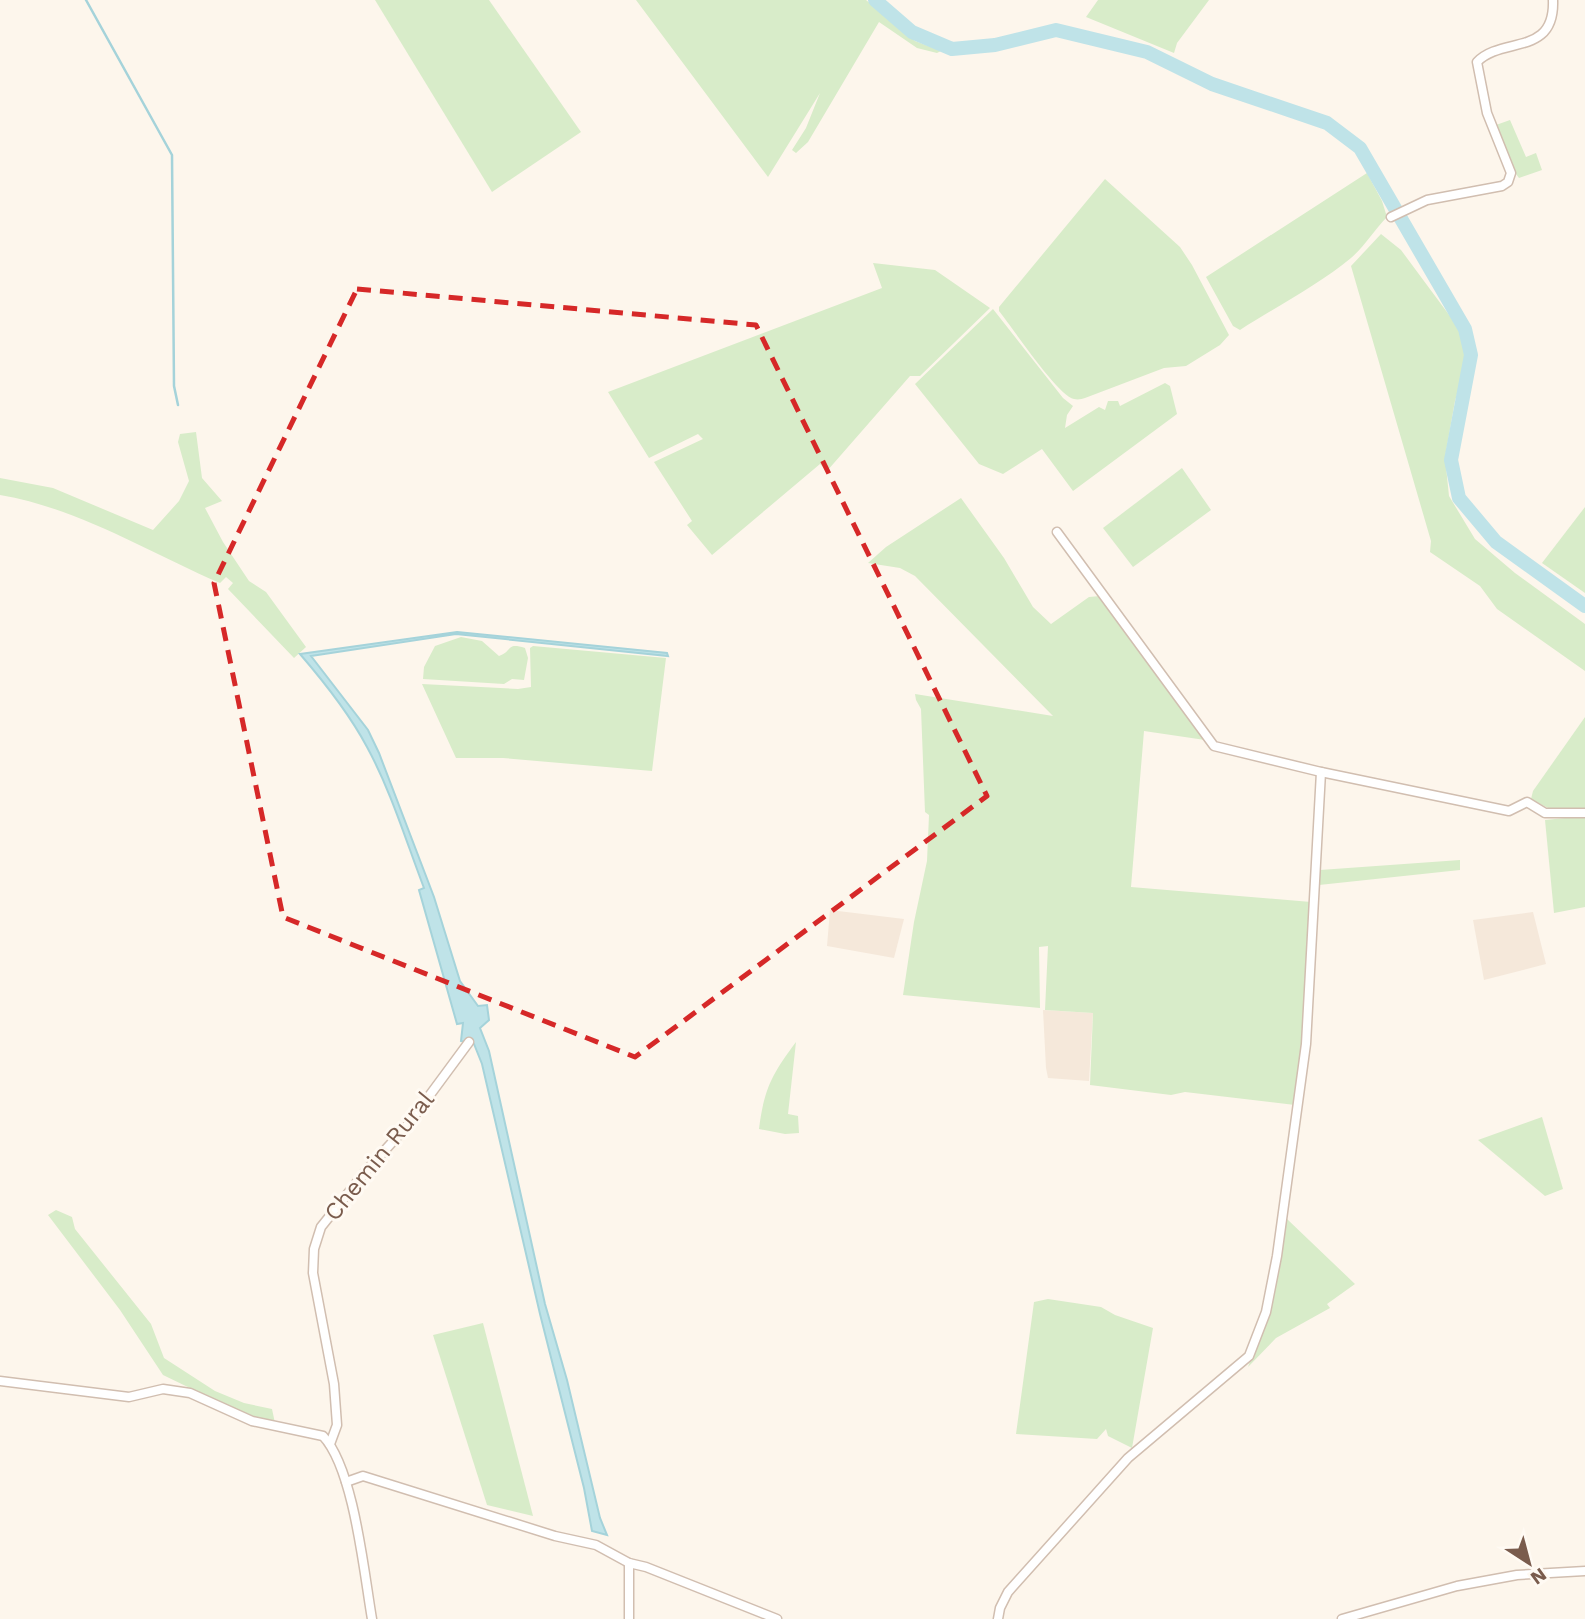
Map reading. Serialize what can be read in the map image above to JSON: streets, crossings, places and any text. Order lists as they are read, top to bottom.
{
  "streets": {
    "street": ["Chemin Rural"]
  },
  "north": "bottom right"
}
